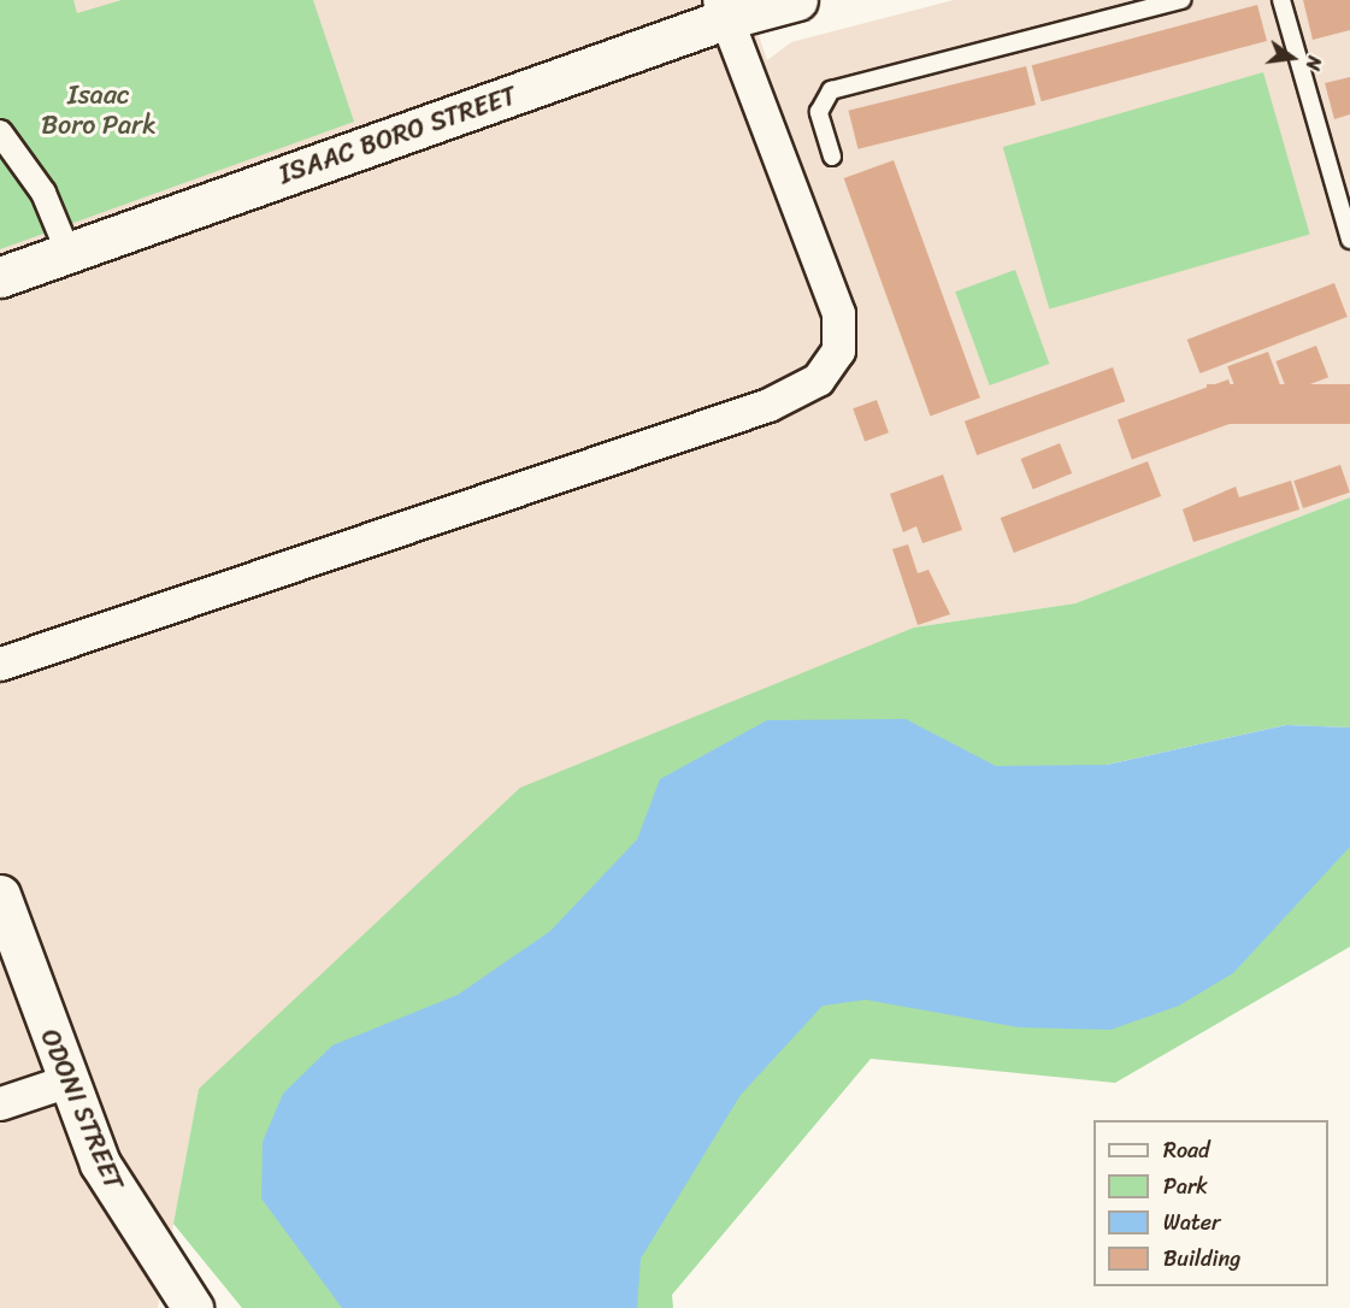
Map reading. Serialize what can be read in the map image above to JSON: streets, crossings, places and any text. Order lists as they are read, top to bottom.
{
  "streets": {
    "street": ["ISAAC BORO STREET", "ODONI STREET"]
  },
  "parks": ["Isaac Boro Park"],
  "legend": [
    "Road",
    "Park",
    "Water",
    "Building"
  ],
  "north": "right"
}
